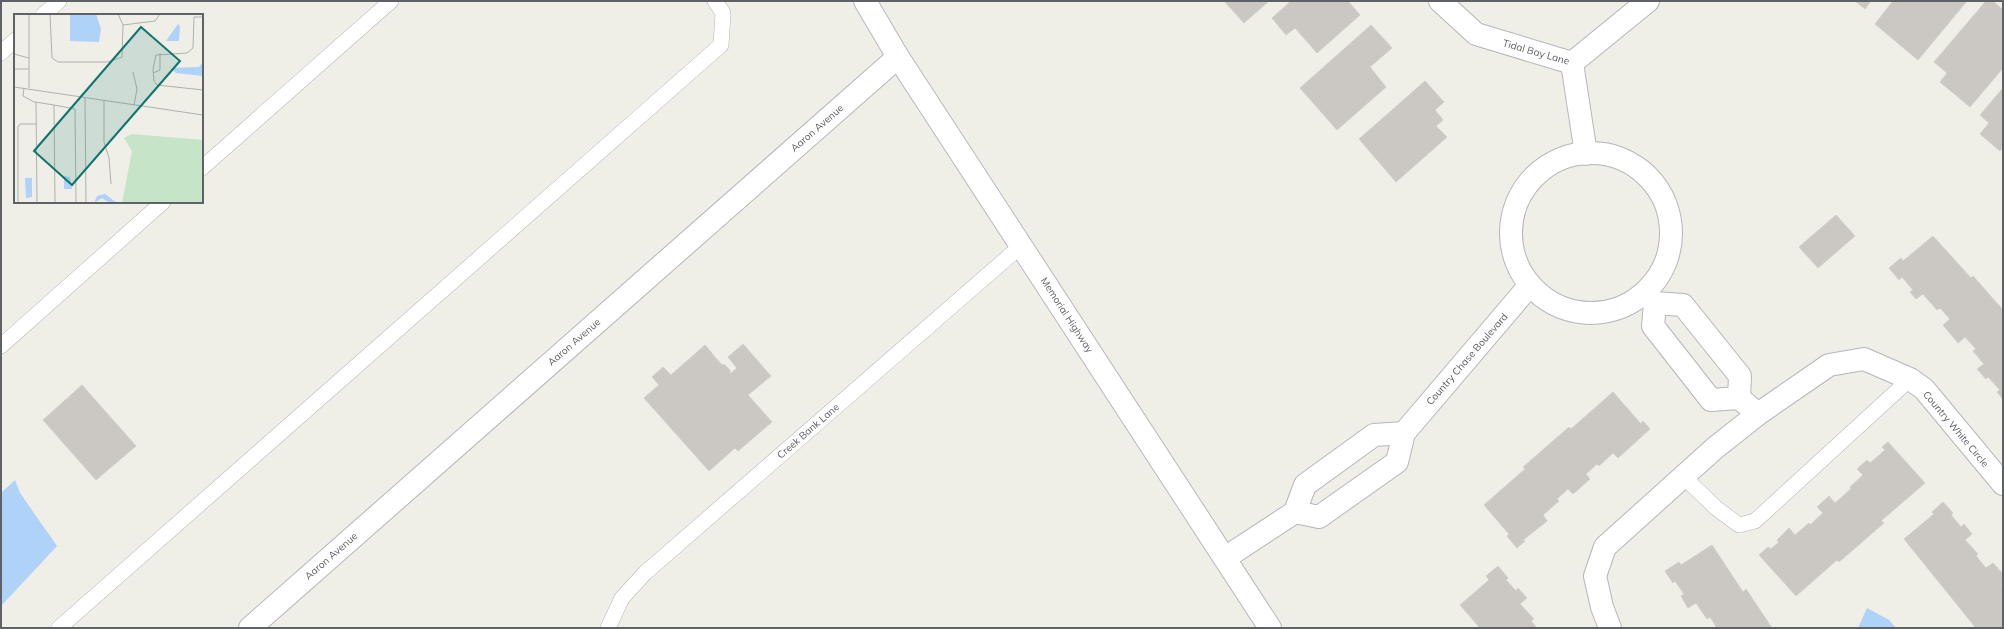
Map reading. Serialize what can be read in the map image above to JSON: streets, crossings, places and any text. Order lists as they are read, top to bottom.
{
  "streets": {
    "street": [
      "Tidal Bay Lane",
      "Aaron Avenue",
      "Memorial Highway",
      "Country Chase Boulevard",
      "Country White Circle"
    ],
    "lane": ["Creek Bank Lane"]
  },
  "crossings": [
    ["Aaron Avenue", "Memorial Highway"],
    ["Memorial Highway", "Creek Bank Lane"]
  ]
}
